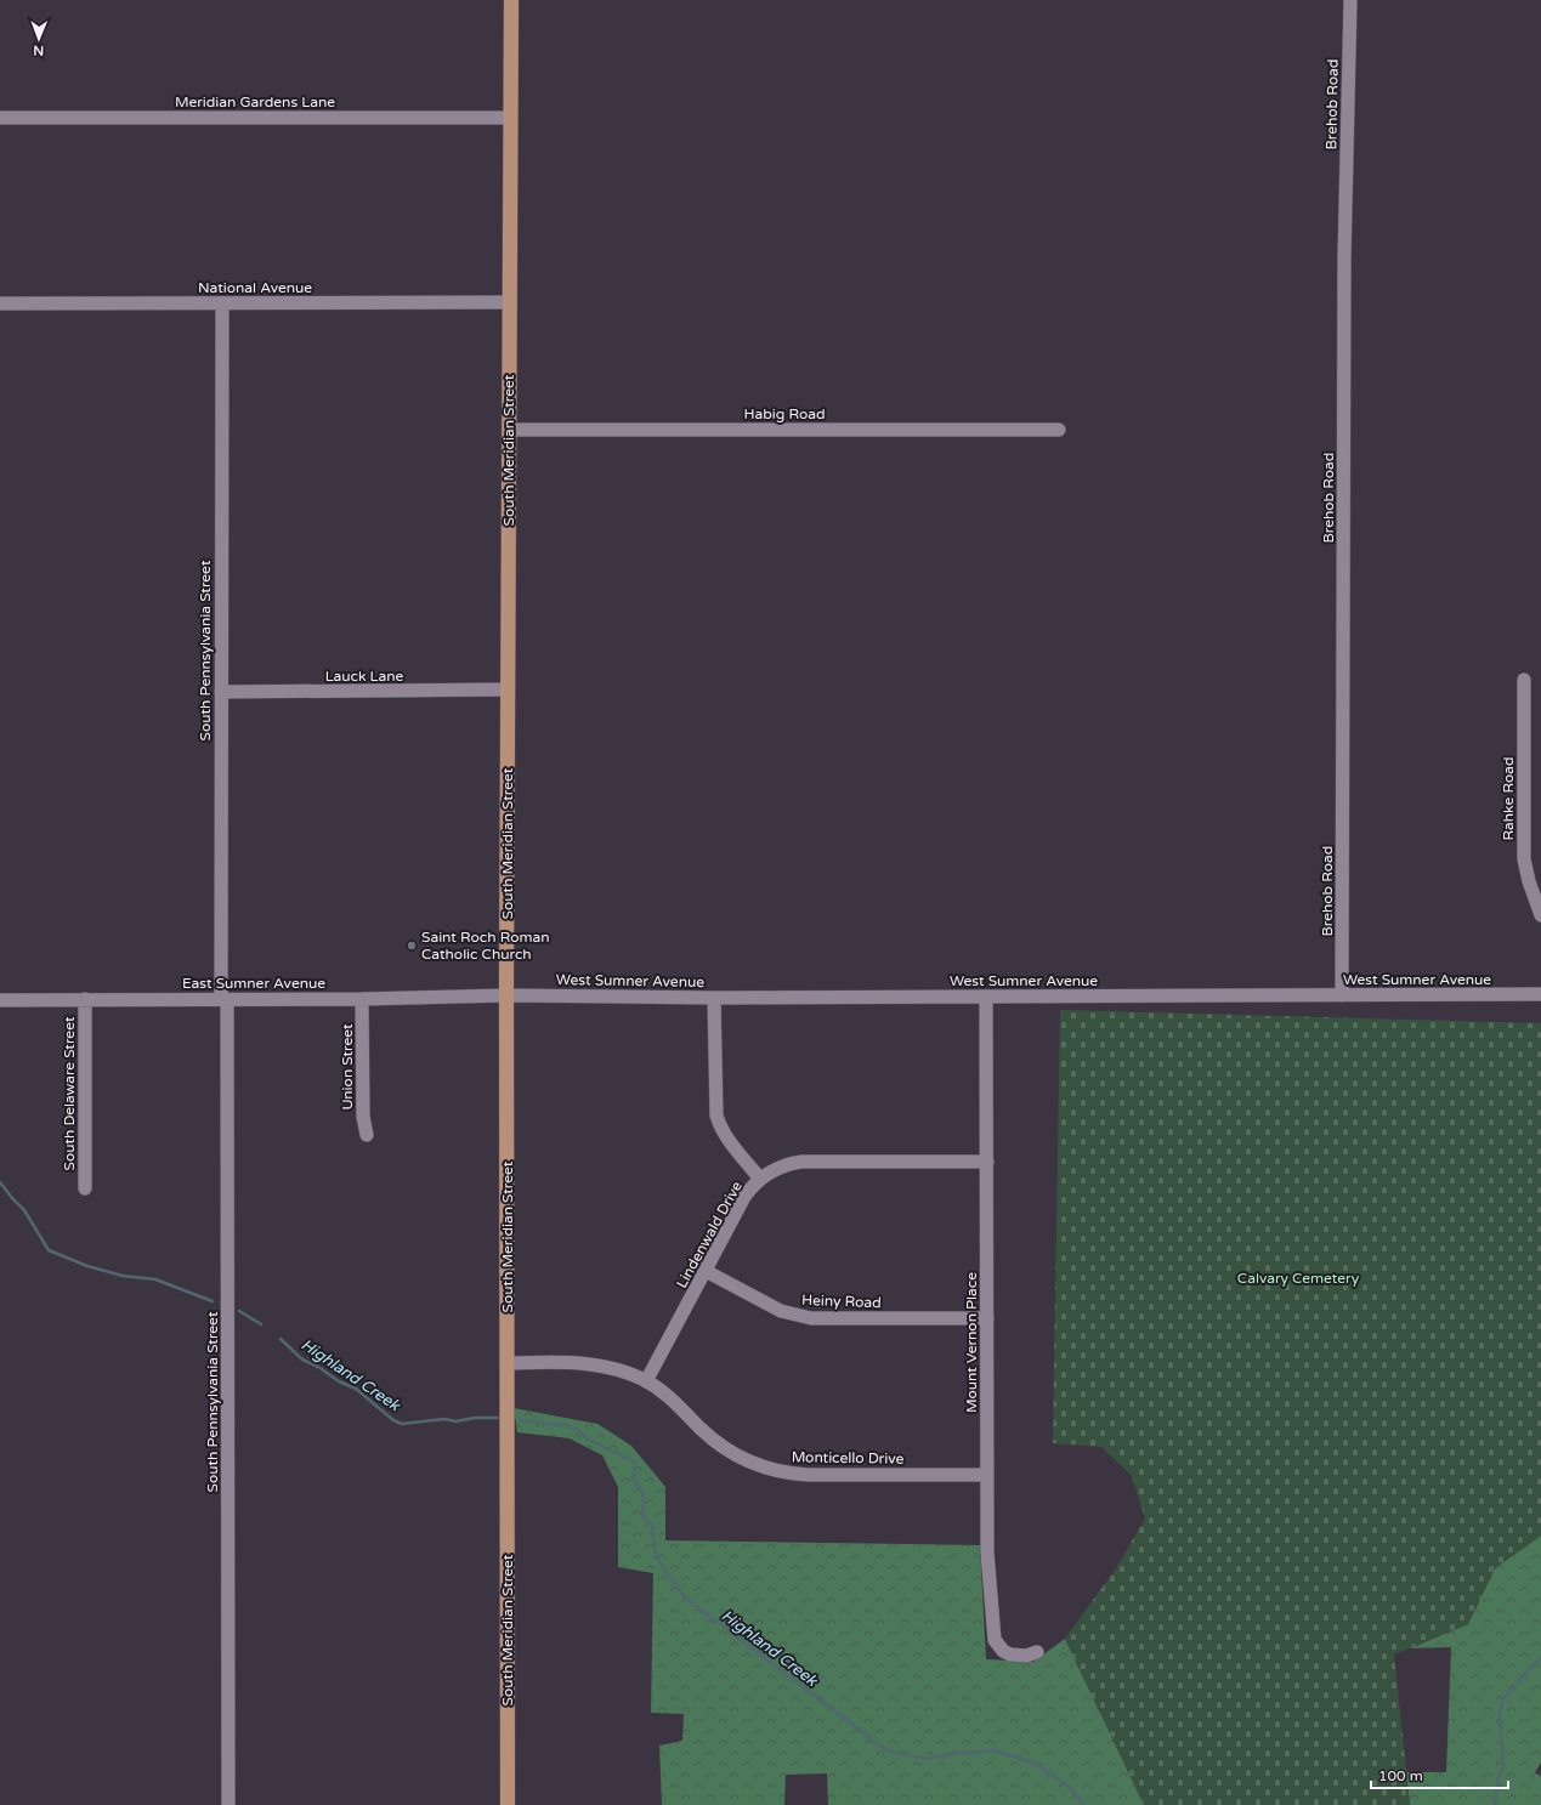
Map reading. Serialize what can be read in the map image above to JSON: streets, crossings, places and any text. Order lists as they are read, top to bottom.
{
  "streets": {
    "main road": ["South Meridian Street"],
    "street": [
      "Meridian Gardens Lane",
      "Brehob Road",
      "National Avenue",
      "Habig Road",
      "South Pennsylvania Street",
      "Lauck Lane",
      "Rahke Road",
      "West Sumner Avenue",
      "East Sumner Avenue",
      "Union Street",
      "South Delaware Street",
      "Lindenwald Drive",
      "Heiny Road",
      "Mount Vernon Place",
      "Monticello Drive"
    ]
  },
  "crossings": [
    ["Meridian Gardens Lane", "South Meridian Street"],
    ["Brehob Road", "West Sumner Avenue"],
    ["National Avenue", "South Meridian Street"],
    ["National Avenue", "South Pennsylvania Street"],
    ["Habig Road", "South Meridian Street"],
    ["South Meridian Street", "Lauck Lane"],
    ["South Meridian Street", "West Sumner Avenue"],
    ["South Meridian Street", "East Sumner Avenue"],
    ["South Meridian Street", "Monticello Drive"],
    ["South Pennsylvania Street", "Lauck Lane"],
    ["South Pennsylvania Street", "East Sumner Avenue"],
    ["West Sumner Avenue", "East Sumner Avenue"],
    ["West Sumner Avenue", "Mount Vernon Place"],
    ["East Sumner Avenue", "Union Street"],
    ["East Sumner Avenue", "South Delaware Street"],
    ["Lindenwald Drive", "Heiny Road"],
    ["Lindenwald Drive", "Mount Vernon Place"],
    ["Lindenwald Drive", "Monticello Drive"],
    ["Heiny Road", "Mount Vernon Place"],
    ["Mount Vernon Place", "Monticello Drive"]
  ],
  "water": ["Highland Creek"],
  "parks": ["Calvary Cemetery"],
  "places": ["Saint Roch Roman Catholic Church"],
  "scale_bar": "100 m",
  "north": "bottom"
}
